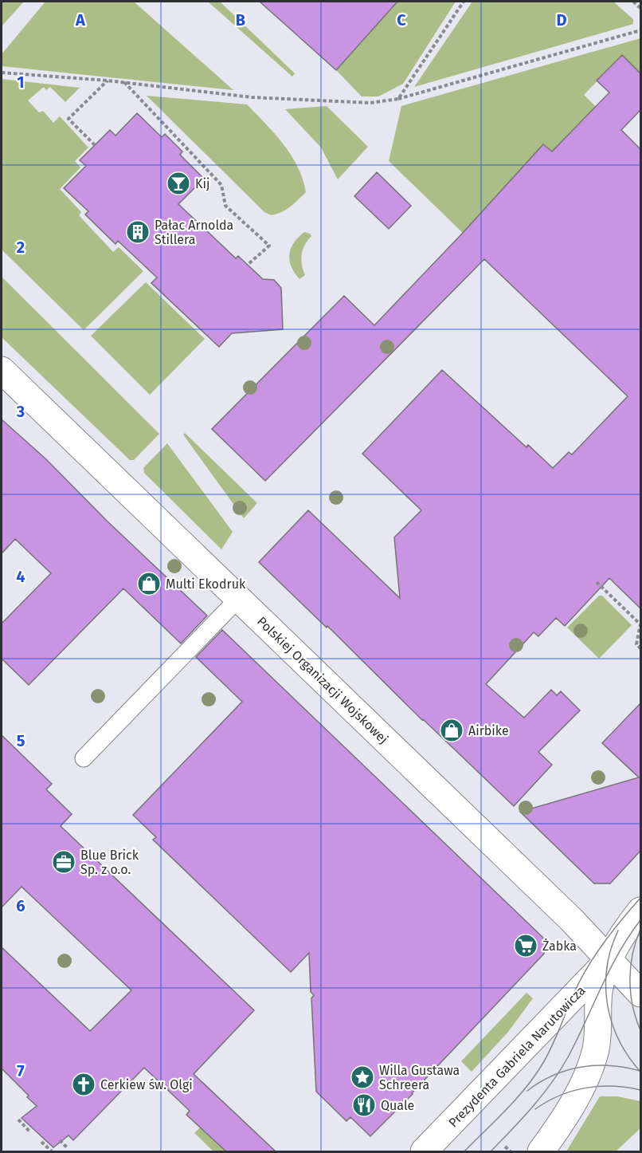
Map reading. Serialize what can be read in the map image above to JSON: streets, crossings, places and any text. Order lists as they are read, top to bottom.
{
  "streets": {
    "street": ["Polskiej Organizacji Wojskowej", "Prezydenta Gabriela Narutowicza"]
  },
  "crossings": [
    ["Polskiej Organizacji Wojskowej", "Prezydenta Gabriela Narutowicza"]
  ],
  "places": {
    "bar": ["Kij"],
    "building": ["Pałac Arnolda Stillera"],
    "shop": ["Multi Ekodruk", "Airbike"],
    "office": ["Blue Brick Sp. z o.o."],
    "supermarket": ["Żabka"],
    "place": ["Willa Gustawa Schreera"],
    "church": ["Cerkiew św. Olgi"],
    "restaurant": ["Quale"]
  },
  "grid": {
    "columns": [
      "A",
      "B",
      "C",
      "D"
    ],
    "rows": [
      "1",
      "2",
      "3",
      "4",
      "5",
      "6",
      "7"
    ]
  }
}
